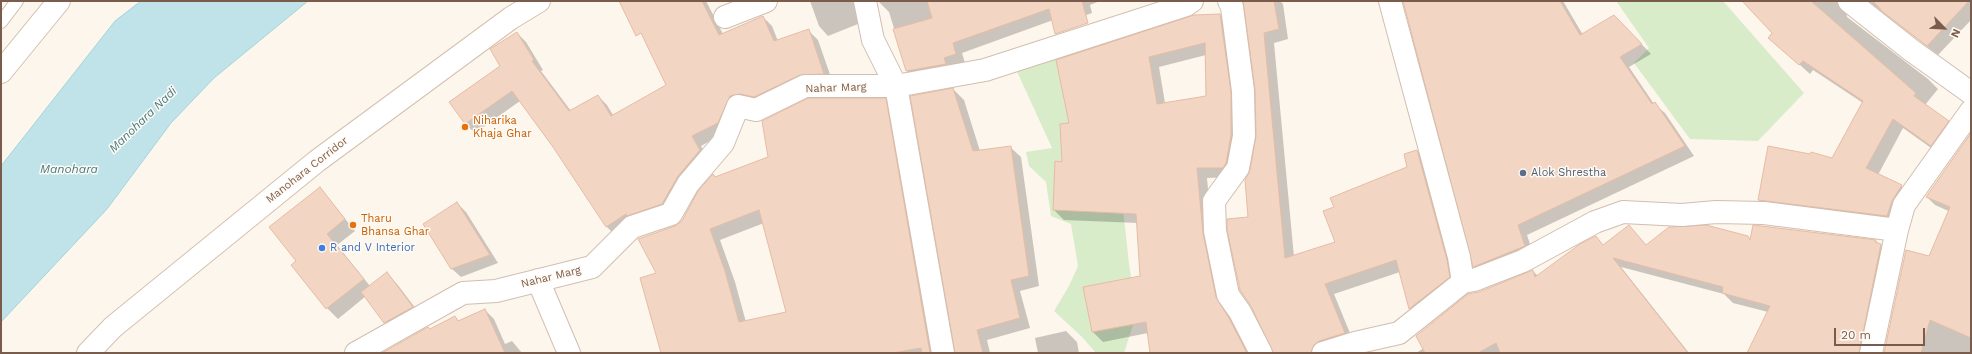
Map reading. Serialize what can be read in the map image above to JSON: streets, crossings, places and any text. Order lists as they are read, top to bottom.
{
  "streets": {
    "street": ["Nahar Marg", "Manohara Corridor"]
  },
  "water": ["Manohara Nadi", "Manohara"],
  "places": [
    "Niharika Khaja Ghar",
    "Alok Shrestha",
    "Tharu Bhansa Ghar",
    "R and V Interior"
  ],
  "scale_bar": "20 m",
  "north": "bottom right"
}
